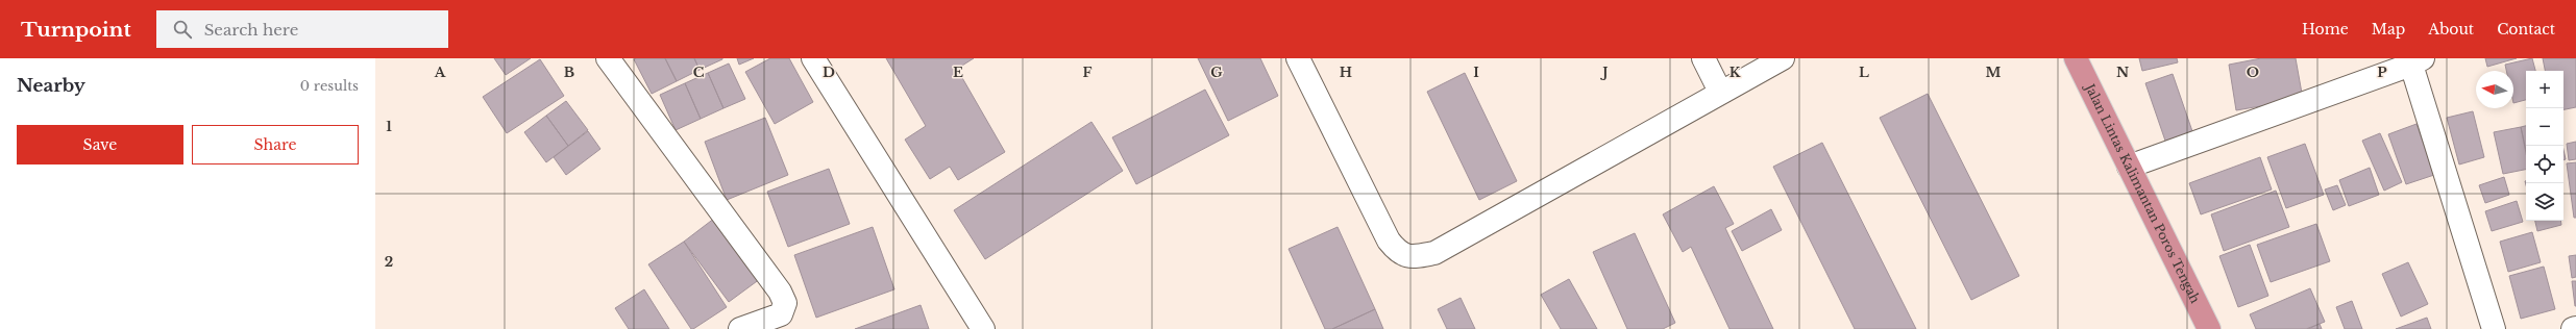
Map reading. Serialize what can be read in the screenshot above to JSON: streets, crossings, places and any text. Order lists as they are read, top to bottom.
{
  "streets": {
    "highway": ["Jalan Lintas Kalimantan Poros Tengah"]
  },
  "north": "left",
  "page": {
    "header": "Turnpoint",
    "search": "Search here",
    "nav": [
      "Home",
      "Map",
      "About",
      "Contact"
    ],
    "heading": ["Nearby", "0 results"],
    "map_buttons": ["+", "−"],
    "buttons": ["Save", "Share"]
  },
  "grid": {
    "columns": [
      "A",
      "B",
      "C",
      "D",
      "E",
      "F",
      "G",
      "H",
      "I",
      "J",
      "K",
      "L",
      "M",
      "N",
      "O",
      "P"
    ],
    "rows": ["1", "2"]
  }
}
